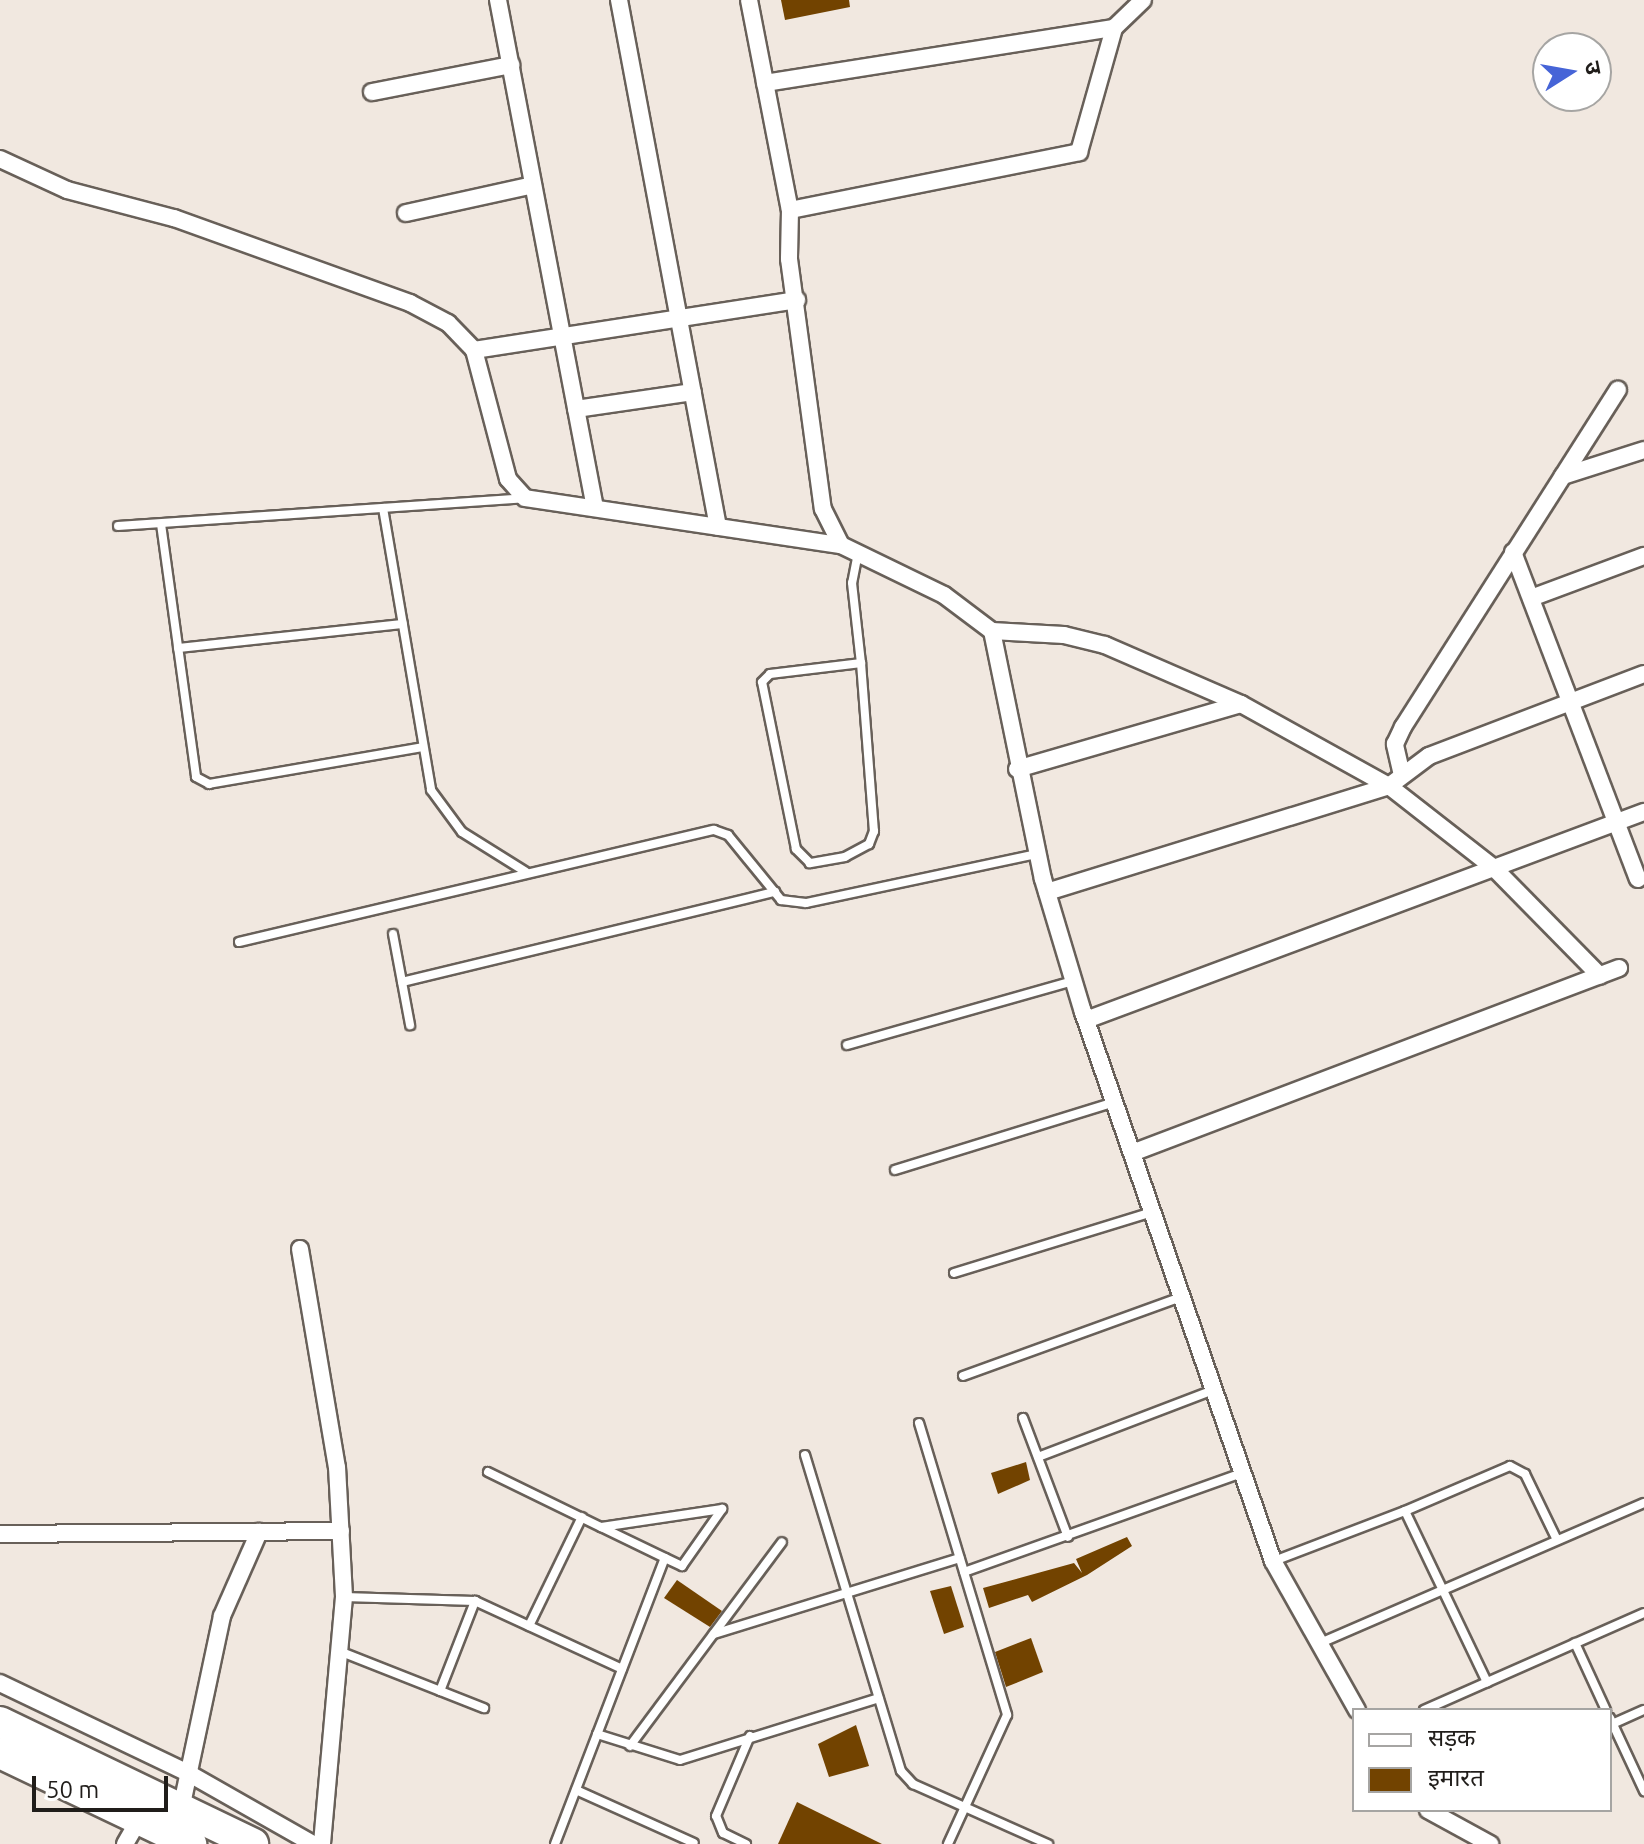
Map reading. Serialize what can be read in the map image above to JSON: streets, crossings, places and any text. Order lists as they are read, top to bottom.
{
  "legend": ["सड़क", "इमारत"],
  "scale_bar": "50 m",
  "north": "right"
}
